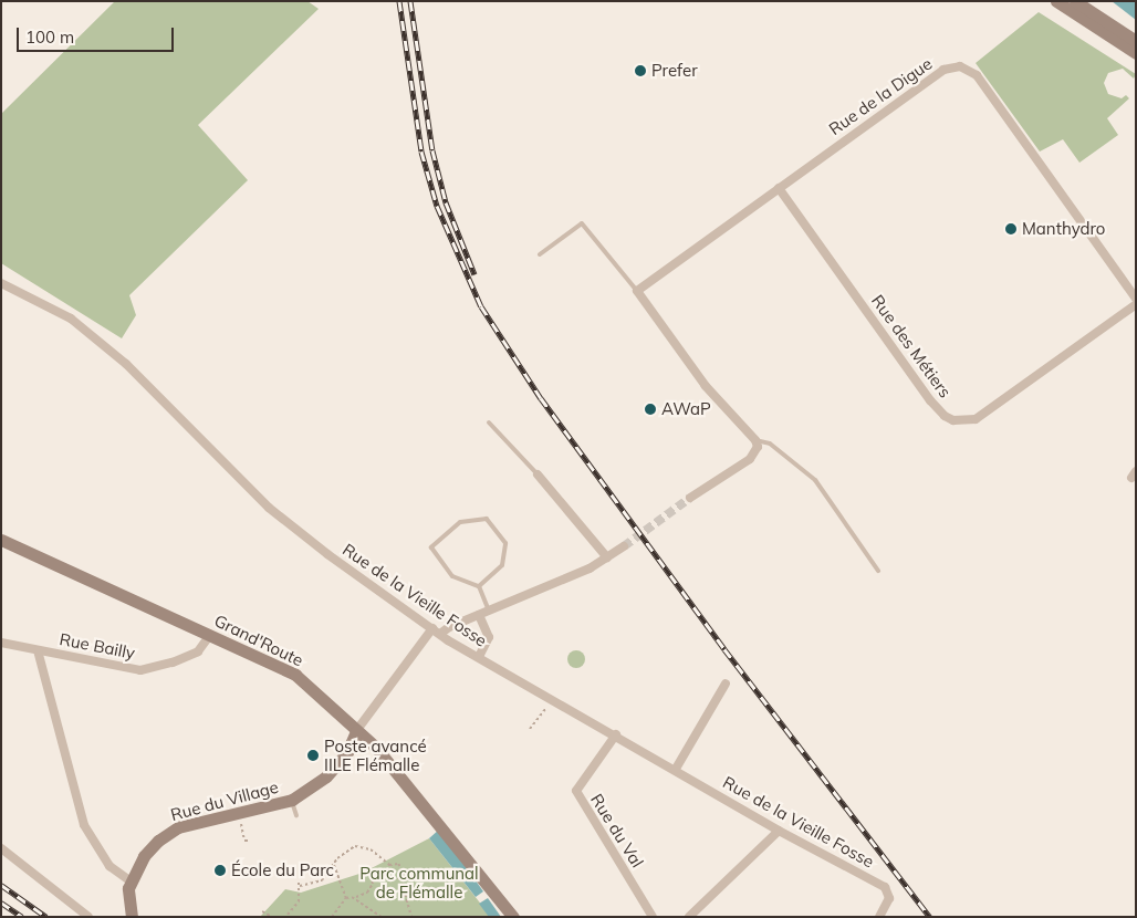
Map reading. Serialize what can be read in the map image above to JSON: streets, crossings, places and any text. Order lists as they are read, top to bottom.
{
  "streets": {
    "street": [
      "Rue de la Digue",
      "Rue des Métiers",
      "Rue de la Vieille Fosse",
      "Grand'Route",
      "Rue Bailly",
      "Rue du Village",
      "Rue du Val"
    ]
  },
  "crossings": [
    ["Rue de la Digue", "Rue des Métiers"],
    ["Rue de la Vieille Fosse", "Rue du Val"],
    ["Grand'Route", "Rue Bailly"],
    ["Grand'Route", "Rue du Village"]
  ],
  "parks": ["Parc communal de Flémalle"],
  "places": [
    "Prefer",
    "Manthydro",
    "AWaP",
    "Poste avancé IILE Flémalle",
    "École du Parc"
  ],
  "scale_bar": "100 m"
}
